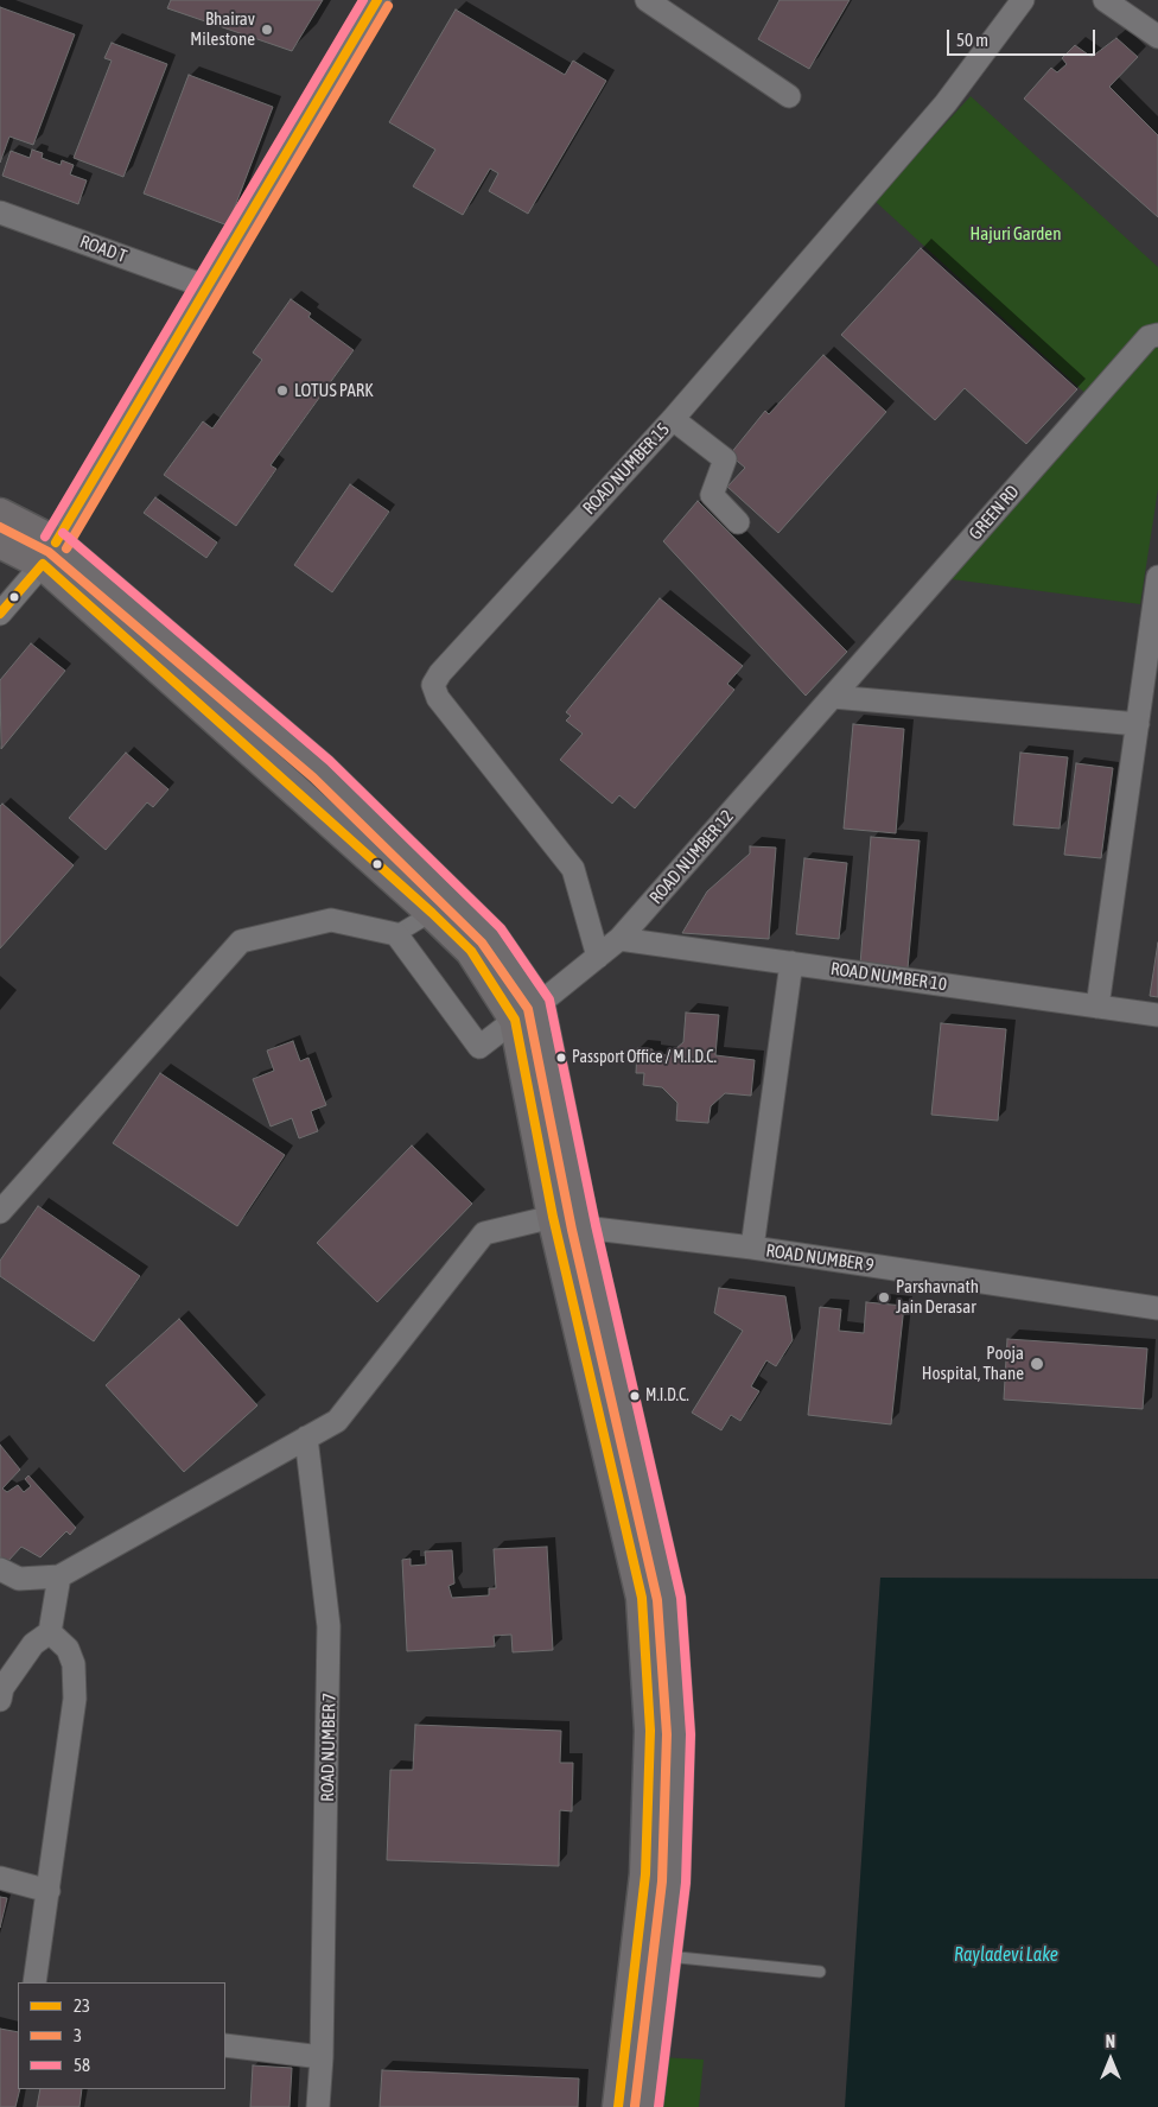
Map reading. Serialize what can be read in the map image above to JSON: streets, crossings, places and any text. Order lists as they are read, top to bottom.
{
  "streets": {
    "street": [
      "ROAD T",
      "ROAD NUMBER 15",
      "GREEN RD",
      "ROAD NUMBER 12",
      "ROAD NUMBER 10",
      "ROAD NUMBER 9",
      "ROAD NUMBER 7"
    ]
  },
  "crossings": [
    ["ROAD NUMBER 15", "ROAD NUMBER 12"],
    ["GREEN RD", "ROAD NUMBER 12"],
    ["ROAD NUMBER 12", "ROAD NUMBER 10"]
  ],
  "water": ["Rayladevi Lake"],
  "parks": ["Hajuri Garden"],
  "places": [
    "Bhairav Milestone",
    "LOTUS PARK",
    "Passport Office / M.I.D.C.",
    "Parshavnath Jain Derasar",
    "Pooja Hospital, Thane",
    "M.I.D.C."
  ],
  "lines": ["transit line 23", "transit line 58", "transit line 3"],
  "legend": ["23", "3", "58"],
  "scale_bar": "50 m",
  "north": "top"
}
